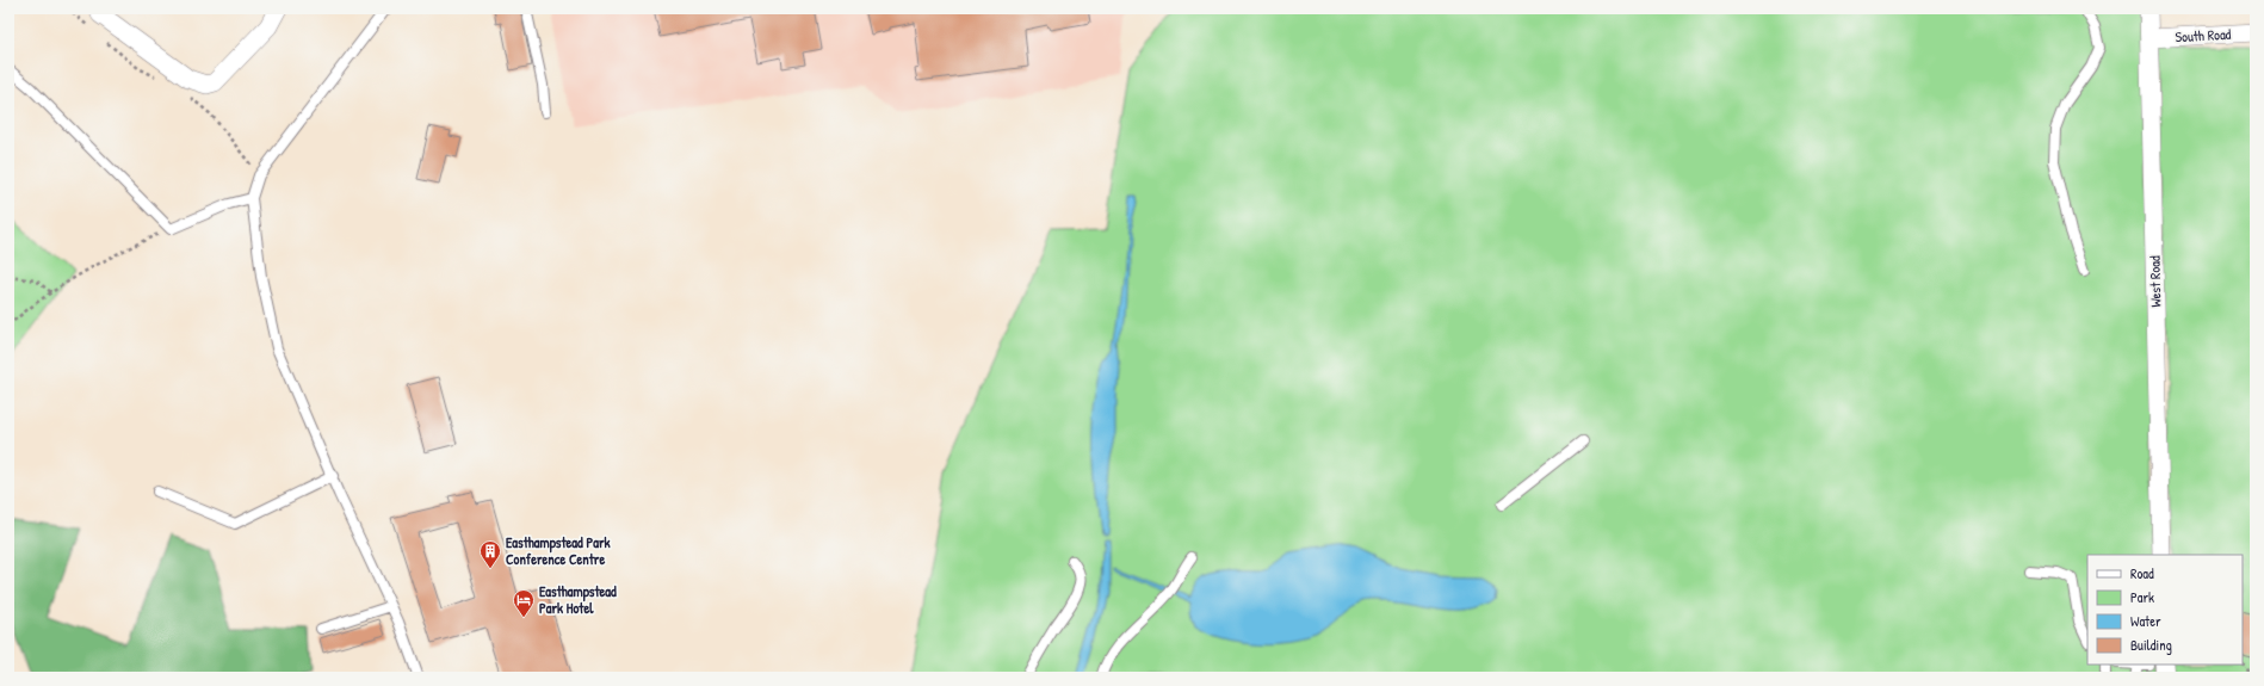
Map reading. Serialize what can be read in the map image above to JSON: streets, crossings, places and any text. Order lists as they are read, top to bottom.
{
  "streets": {
    "street": ["South Road", "West Road"]
  },
  "crossings": [
    ["South Road", "West Road"]
  ],
  "places": {
    "building": ["Easthampstead Park Conference Centre"],
    "hotel": ["Easthampstead Park Hotel"]
  },
  "legend": [
    "Road",
    "Park",
    "Water",
    "Building"
  ]
}
